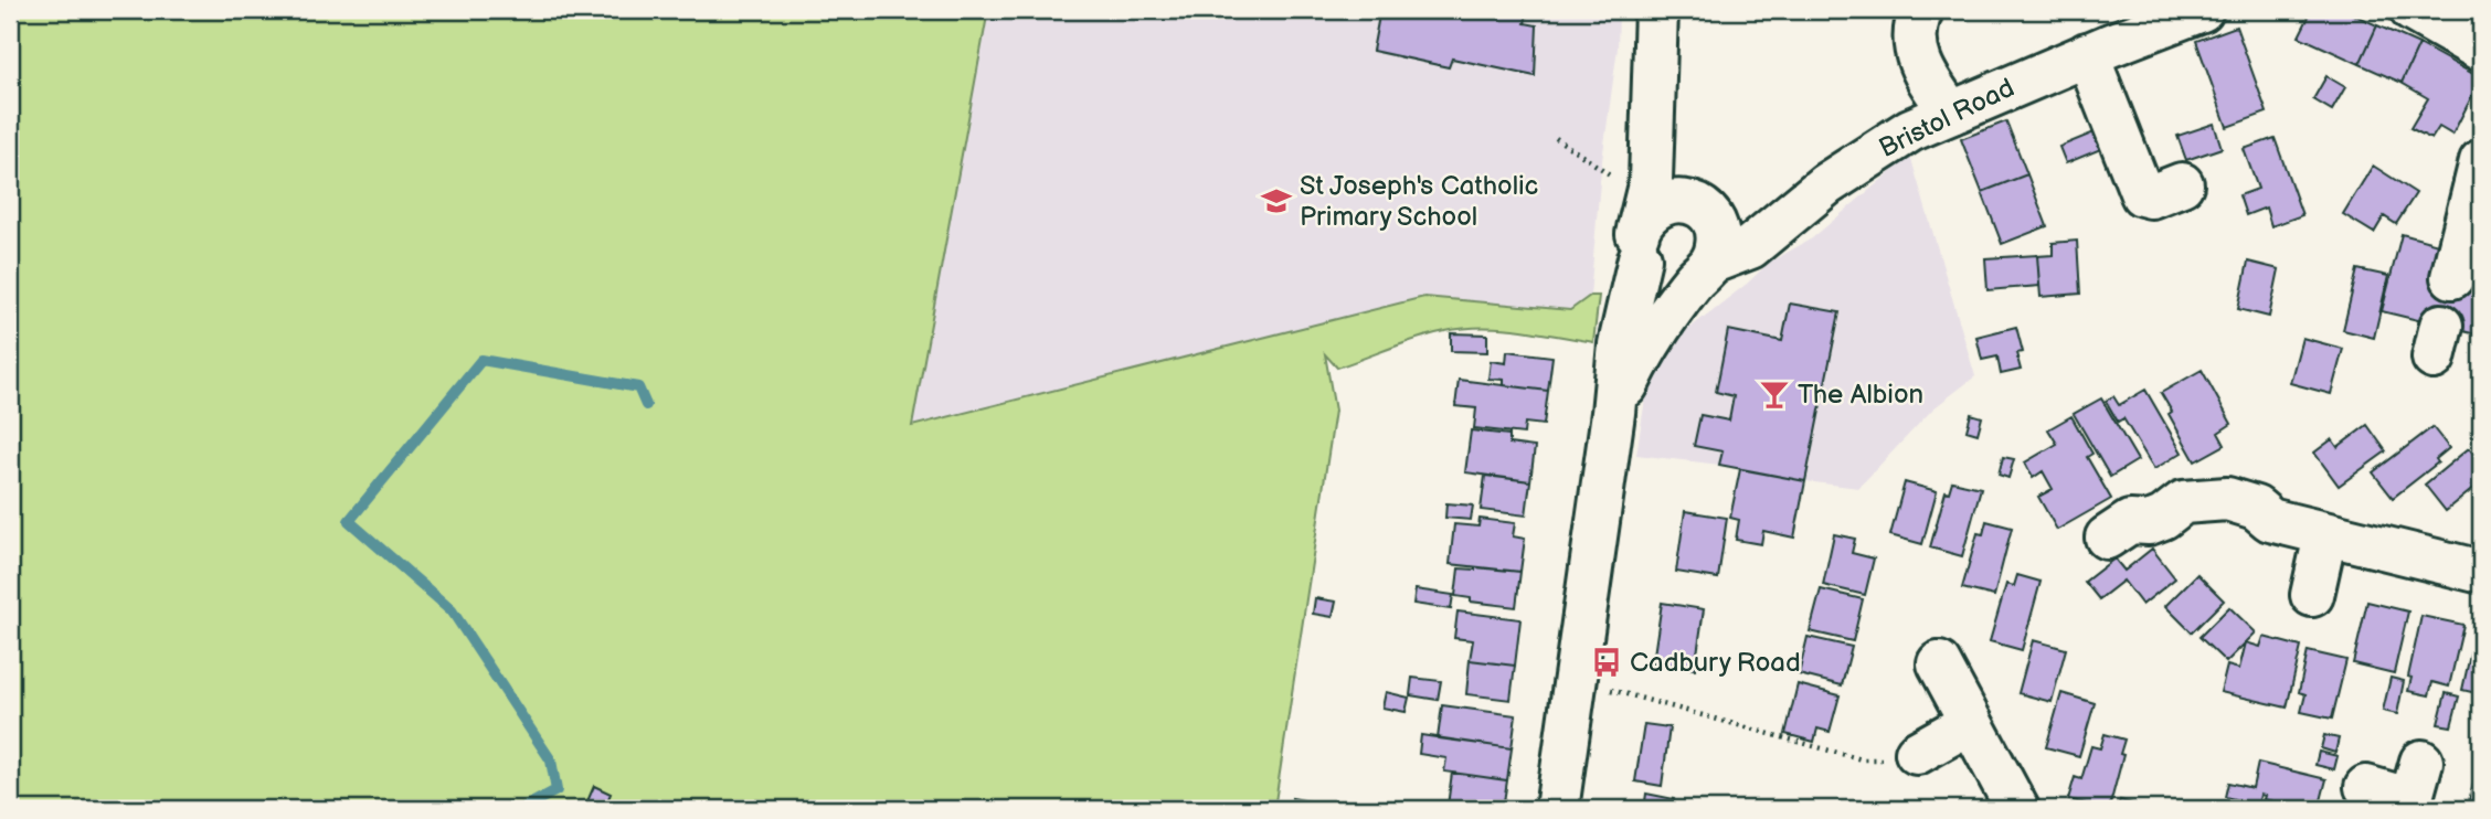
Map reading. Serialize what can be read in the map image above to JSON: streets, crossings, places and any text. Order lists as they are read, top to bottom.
{
  "streets": {
    "main road": ["Bristol Road"]
  },
  "places": {
    "school or university": ["St Joseph's Catholic Primary School"],
    "bar": ["The Albion"],
    "bus stop": ["Cadbury Road"]
  }
}
